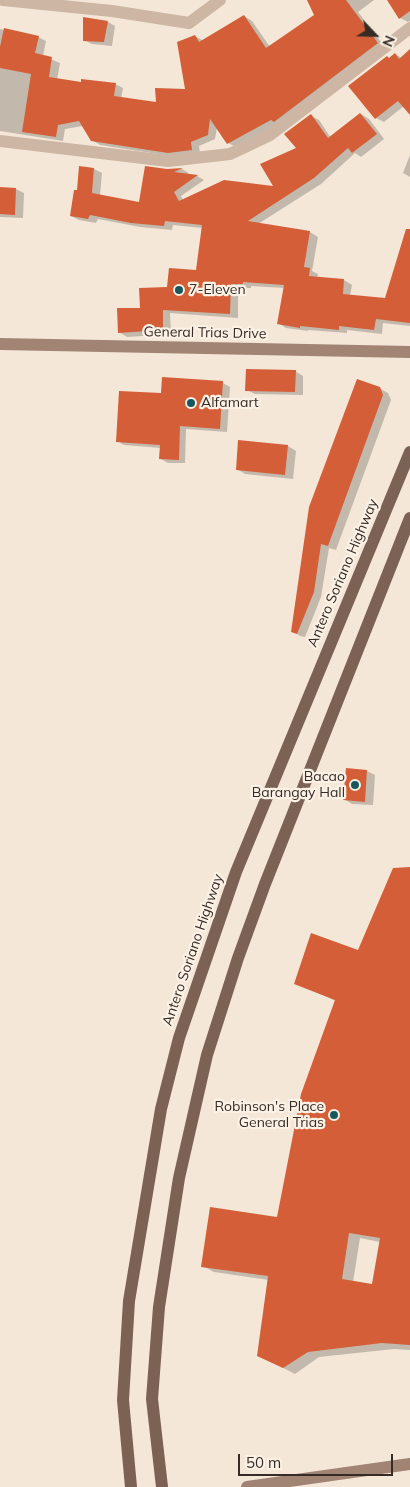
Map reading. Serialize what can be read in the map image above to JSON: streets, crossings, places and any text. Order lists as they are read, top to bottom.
{
  "streets": {
    "main road": ["General Trias Drive", "Antero Soriano Highway"]
  },
  "places": [
    "7-Eleven",
    "Alfamart",
    "Bacao Barangay Hall",
    "Robinson's Place General Trias"
  ],
  "scale_bar": "50 m",
  "north": "bottom right"
}
